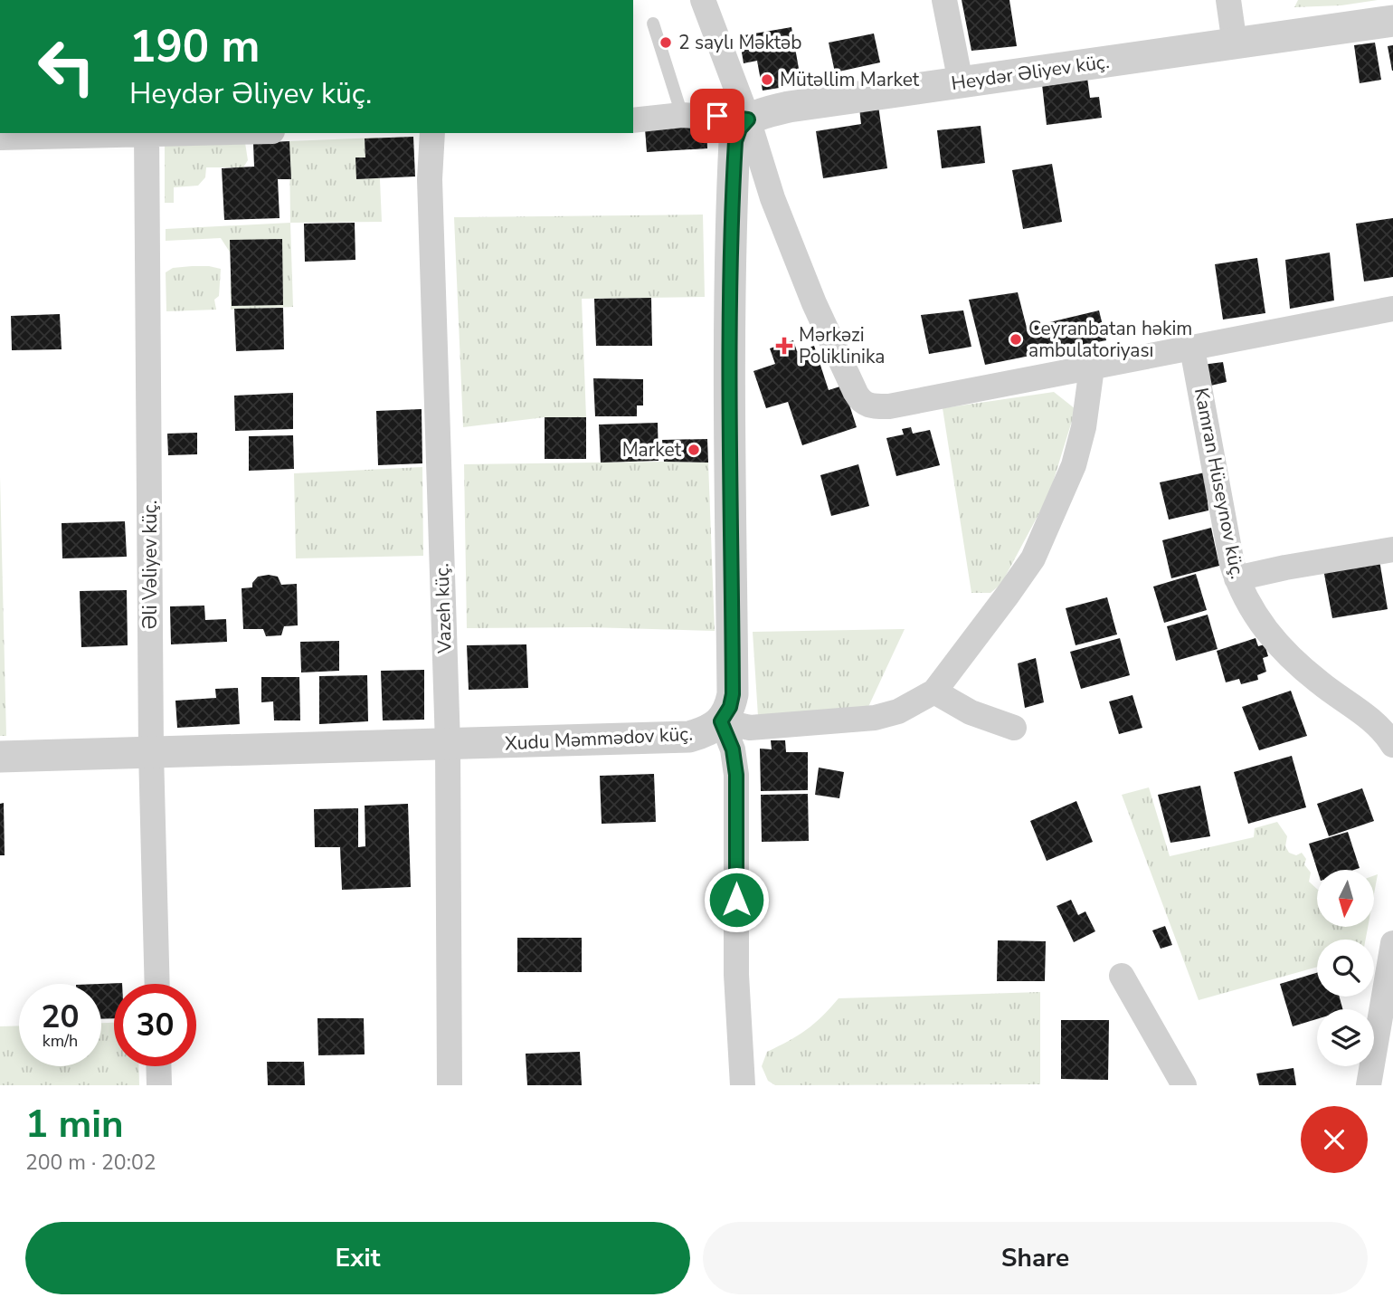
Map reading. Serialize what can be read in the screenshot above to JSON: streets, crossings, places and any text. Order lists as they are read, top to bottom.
{
  "streets": {
    "street": [
      "Heydər Əliyev küç.",
      "Kamran Hüseynov küç.",
      "Əli Vəliyev küç.",
      "Vazeh küç.",
      "Xudu Məmmədov küç."
    ]
  },
  "crossings": [
    ["Əli Vəliyev küç.", "Xudu Məmmədov küç."],
    ["Vazeh küç.", "Xudu Məmmədov küç."]
  ],
  "places": {
    "other": [
      "2 saylı Məktəb",
      "Mütəllim Market",
      "Ceyranbatan həkim ambulatoriyası",
      "Market"
    ],
    "health": ["Mərkəzi Poliklinika"]
  },
  "north": "bottom",
  "page": {
    "turn": ["190 m", "Heydər Əliyev küç."],
    "speed": "20 km/h",
    "limit": "30",
    "heading": ["1 min", "200 m · 20:02"],
    "buttons": ["Exit", "Share"]
  }
}
